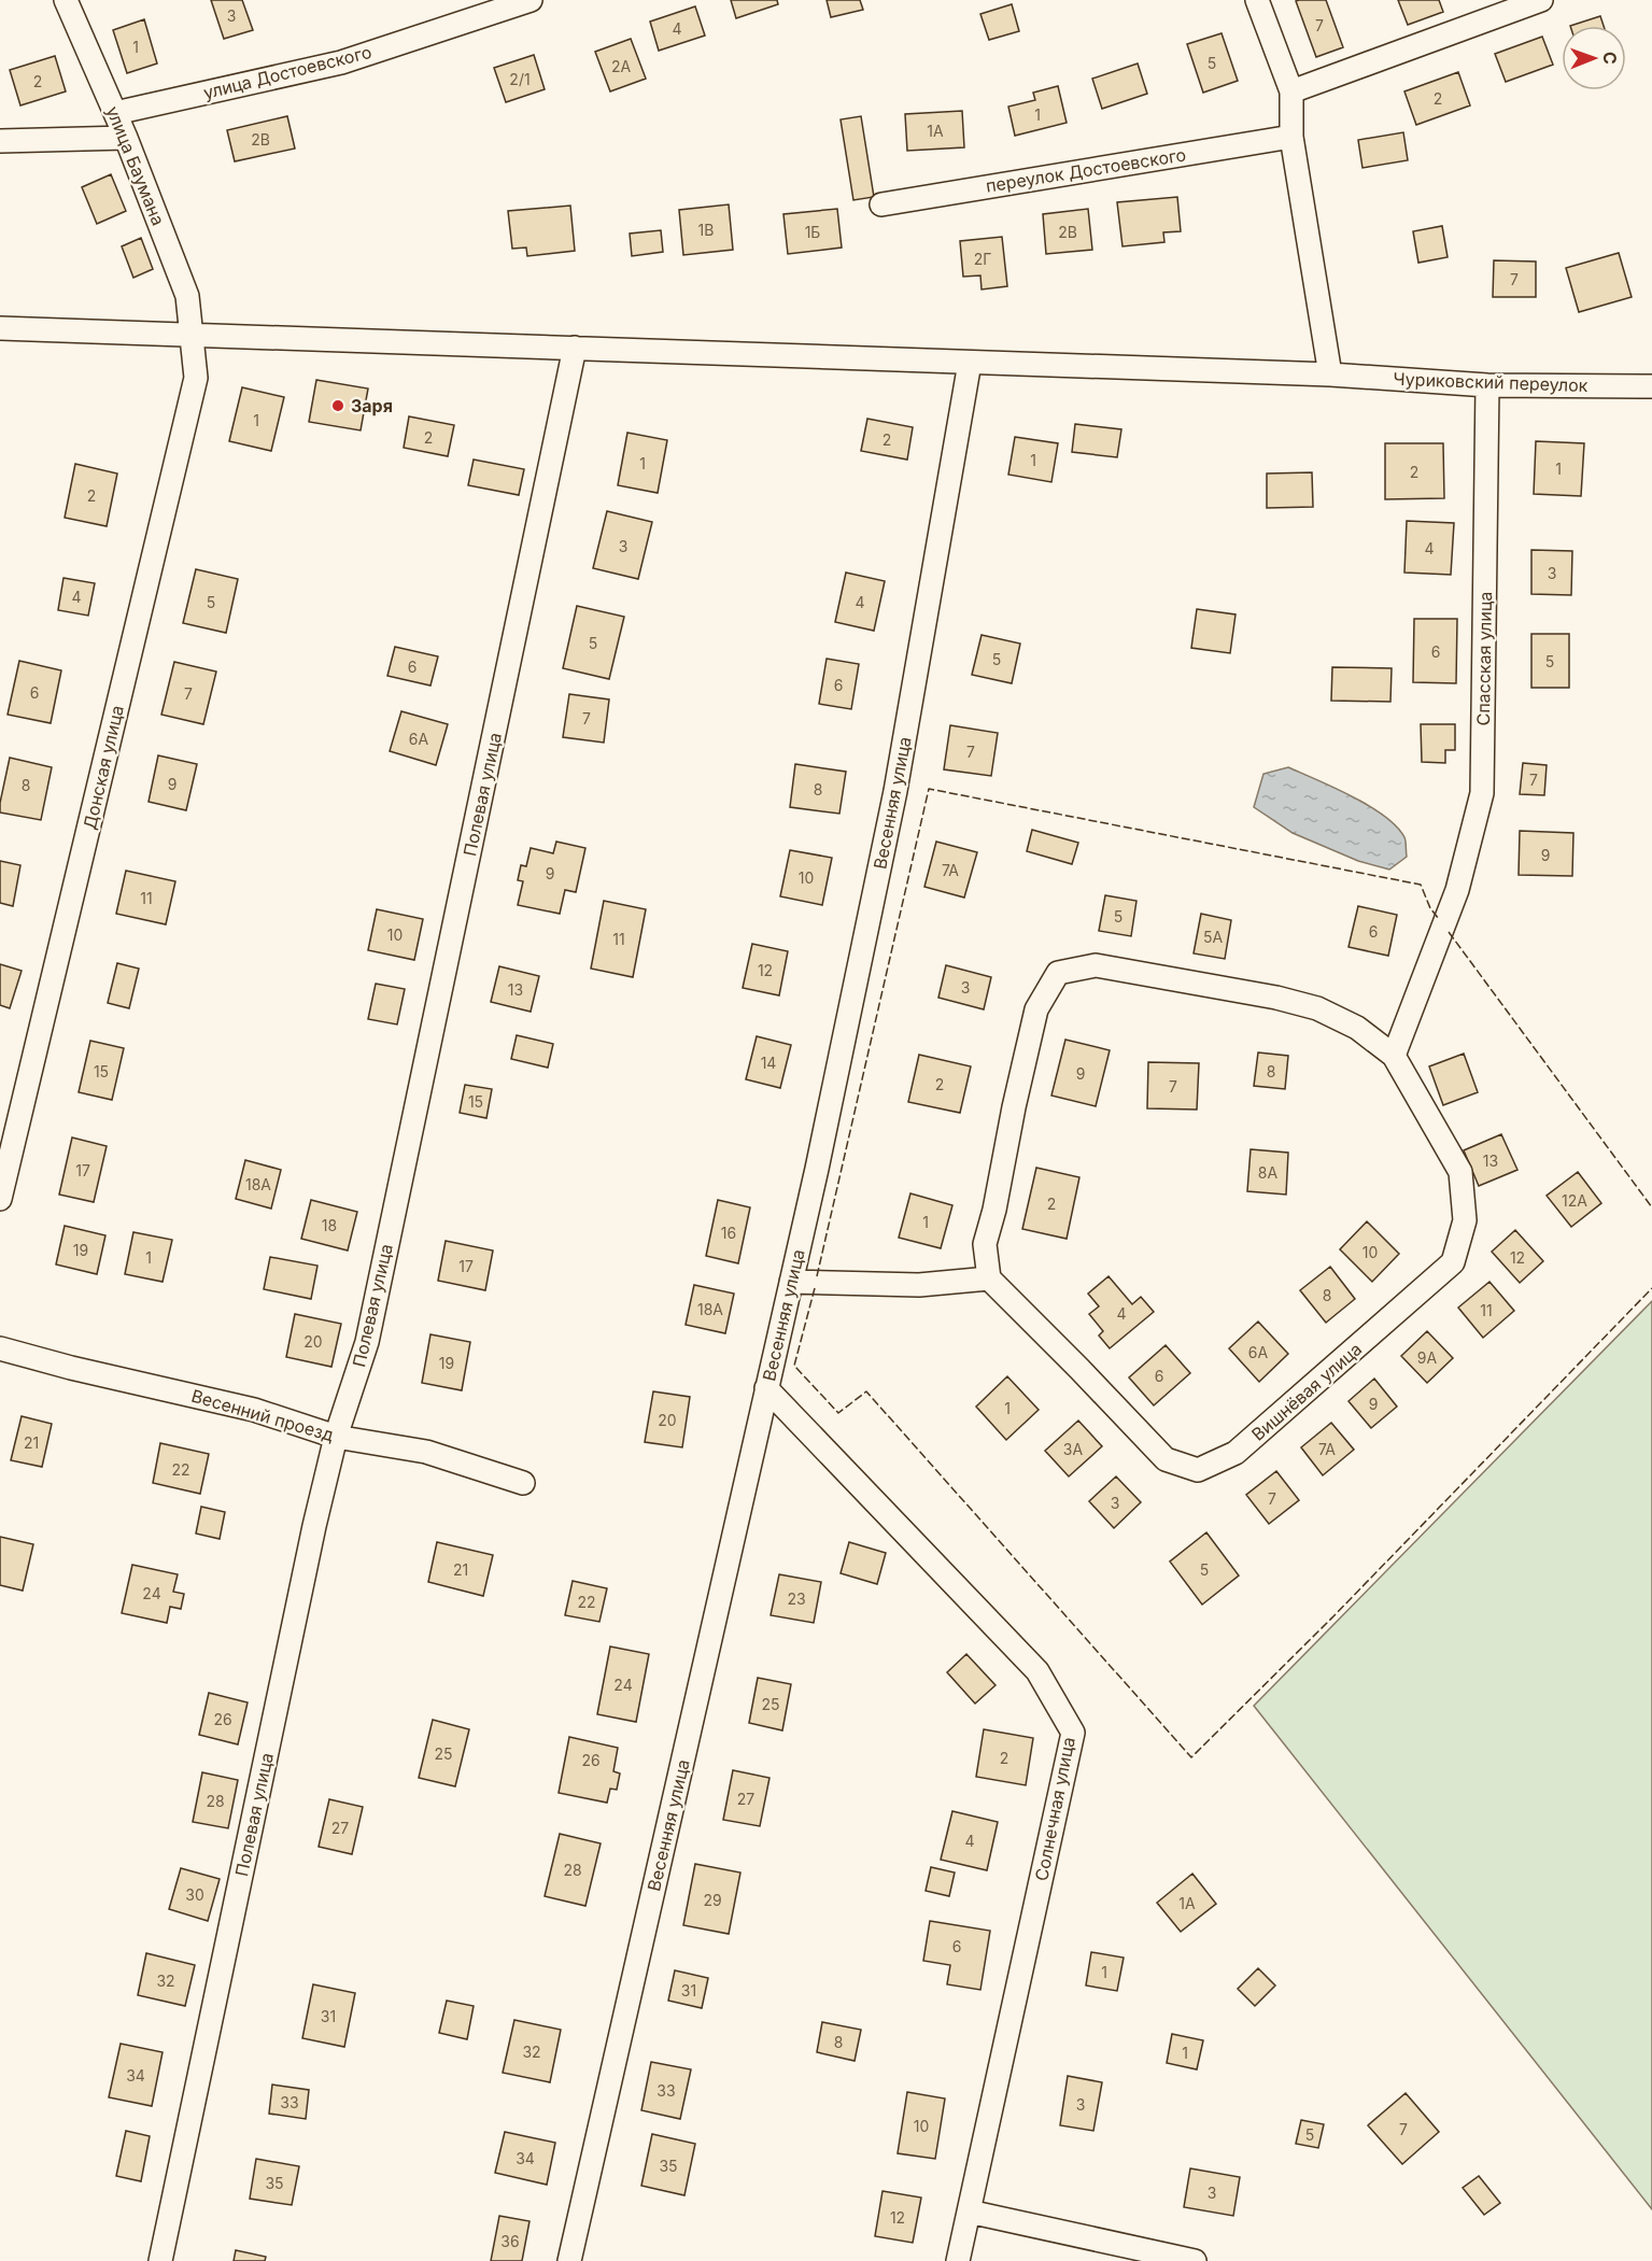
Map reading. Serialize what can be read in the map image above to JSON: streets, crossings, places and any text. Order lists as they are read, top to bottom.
{
  "streets": {
    "street": [
      "улица Достоевского",
      "улица Баумана",
      "переулок Достоевского",
      "Чуриковский переулок",
      "Спасская улица",
      "Донская улица",
      "Полевая улица",
      "Весенняя улица",
      "Вишнёвая улица",
      "Весенний проезд",
      "Солнечная улица"
    ]
  },
  "crossings": [
    ["улица Достоевского", "улица Баумана"],
    ["улица Баумана", "Чуриковский переулок"],
    ["улица Баумана", "Донская улица"],
    ["Чуриковский переулок", "Спасская улица"],
    ["Чуриковский переулок", "Донская улица"],
    ["Чуриковский переулок", "Полевая улица"],
    ["Чуриковский переулок", "Весенняя улица"],
    ["Спасская улица", "Вишнёвая улица"],
    ["Полевая улица", "Весенний проезд"],
    ["Весенняя улица", "Солнечная улица"]
  ],
  "places": ["Заря"],
  "house_numbers": [
    "3",
    "7",
    "4",
    "1",
    "5",
    "2А",
    "2/1",
    "2",
    "2",
    "1",
    "1А",
    "2В",
    "1В",
    "1Б",
    "2В",
    "2Г",
    "7",
    "1",
    "2",
    "2",
    "1",
    "1",
    "1",
    "2",
    "2",
    "3",
    "4",
    "3",
    "4",
    "5",
    "4",
    "5",
    "6",
    "5",
    "5",
    "6",
    "6",
    "6",
    "7",
    "7",
    "6А",
    "7",
    "7",
    "9",
    "8",
    "8",
    "9",
    "7А",
    "9",
    "10",
    "11",
    "5",
    "6",
    "10",
    "5А",
    "11",
    "12",
    "3",
    "13",
    "14",
    "15",
    "8",
    "9",
    "2",
    "7",
    "15",
    "13",
    "17",
    "8А",
    "18А",
    "12А",
    "2",
    "1",
    "18",
    "16",
    "19",
    "10",
    "1",
    "12",
    "17",
    "8",
    "18А",
    "11",
    "4",
    "20",
    "6А",
    "9А",
    "19",
    "6",
    "9",
    "1",
    "20",
    "21",
    "3А",
    "7А",
    "22",
    "7",
    "3",
    "21",
    "5",
    "24",
    "23",
    "22",
    "24",
    "25",
    "26",
    "25",
    "2",
    "26",
    "27",
    "28",
    "27",
    "4",
    "28",
    "30",
    "29",
    "1А",
    "6",
    "1",
    "32",
    "31",
    "31",
    "8",
    "32",
    "1",
    "34",
    "33",
    "33",
    "3",
    "10",
    "7",
    "5",
    "34",
    "35",
    "35",
    "3",
    "12",
    "36"
  ],
  "north": "right"
}
